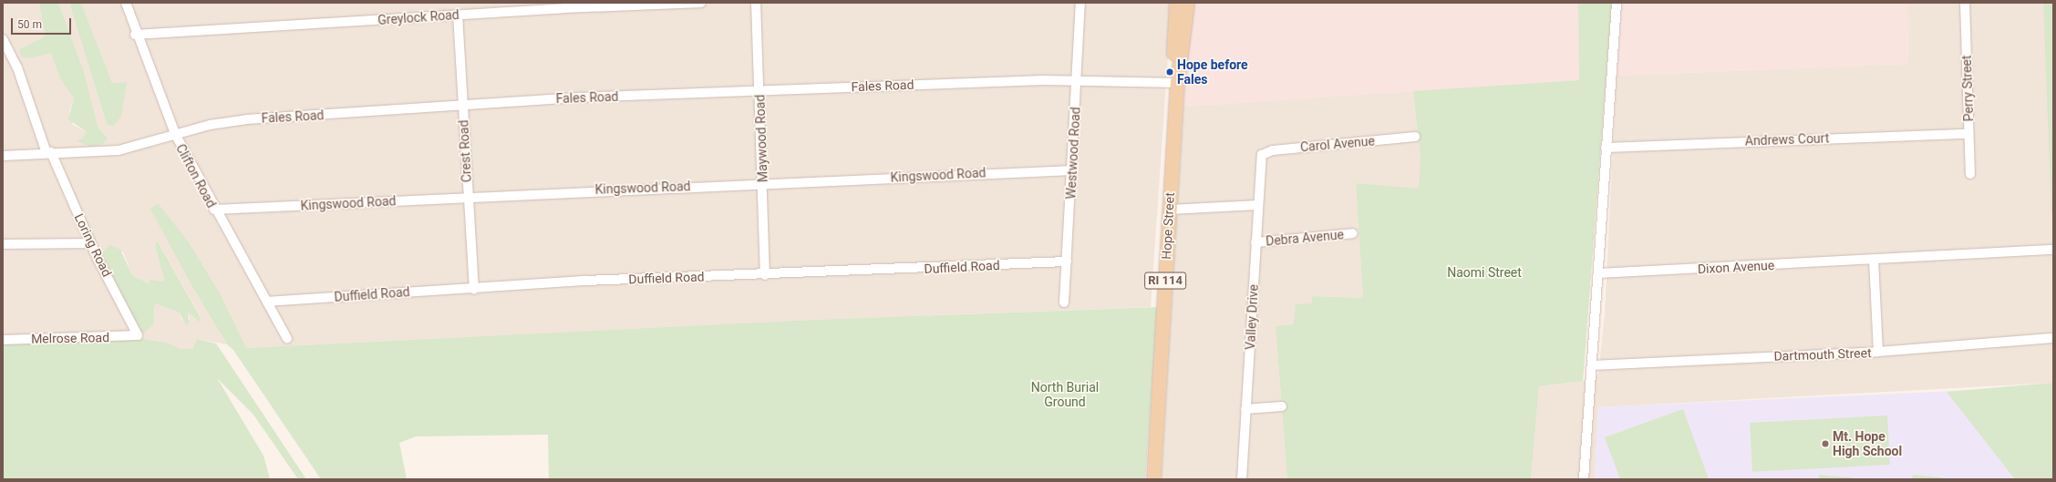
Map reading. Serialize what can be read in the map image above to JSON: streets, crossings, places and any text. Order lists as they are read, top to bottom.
{
  "streets": {
    "main road": ["Hope Street", "RI 114"],
    "street": [
      "Greylock Road",
      "Fales Road",
      "Perry Street",
      "Maywood Road",
      "Andrews Court",
      "Carol Avenue",
      "Crest Road",
      "Westwood Road",
      "Kingswood Road",
      "Clifton Road",
      "Debra Avenue",
      "Loring Road",
      "Duffield Road",
      "Dixon Avenue",
      "Valley Drive",
      "Melrose Road",
      "Dartmouth Street"
    ]
  },
  "crossings": [
    ["Greylock Road", "Crest Road"],
    ["Greylock Road", "Clifton Road"],
    ["Fales Road", "Maywood Road"],
    ["Fales Road", "Crest Road"],
    ["Fales Road", "Westwood Road"],
    ["Fales Road", "Clifton Road"],
    ["Fales Road", "Hope Street"],
    ["Fales Road", "Loring Road"],
    ["Perry Street", "Andrews Court"],
    ["Maywood Road", "Kingswood Road"],
    ["Maywood Road", "Duffield Road"],
    ["Carol Avenue", "Valley Drive"],
    ["Crest Road", "Kingswood Road"],
    ["Crest Road", "Duffield Road"],
    ["Westwood Road", "Kingswood Road"],
    ["Westwood Road", "Duffield Road"],
    ["Kingswood Road", "Clifton Road"],
    ["Clifton Road", "Duffield Road"],
    ["Debra Avenue", "Valley Drive"],
    ["Loring Road", "Melrose Road"]
  ],
  "parks": ["Naomi Street", "North Burial Ground"],
  "places": ["Hope before Fales", "Mt. Hope High School"],
  "scale_bar": "50 m"
}
